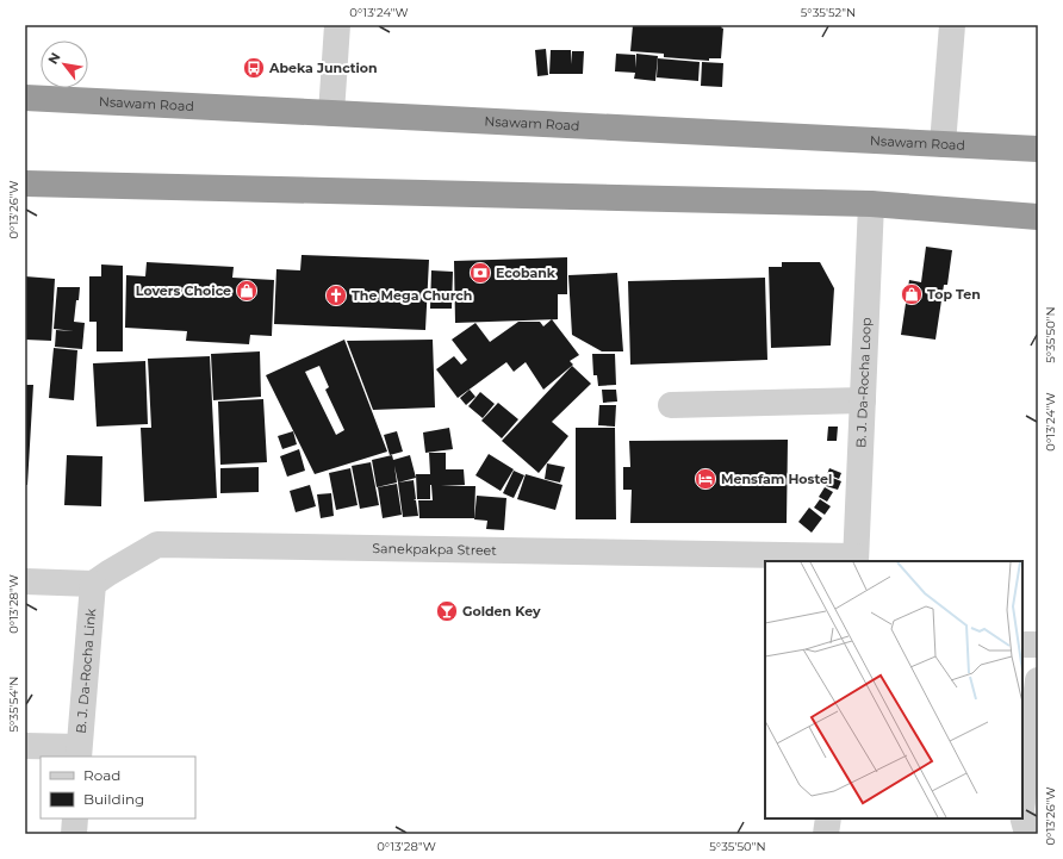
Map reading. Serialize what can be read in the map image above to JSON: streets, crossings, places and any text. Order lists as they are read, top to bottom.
{
  "streets": {
    "highway": ["Nsawam Road"],
    "street": ["B. J. Da-Rocha Loop", "Sanekpakpa Street", "B. J. Da-Rocha Link"]
  },
  "crossings": [
    ["B. J. Da-Rocha Loop", "Sanekpakpa Street"],
    ["Sanekpakpa Street", "B. J. Da-Rocha Link"]
  ],
  "places": {
    "bus stop": ["Abeka Junction"],
    "bank": ["Ecobank"],
    "shop": ["Lovers Choice", "Top Ten"],
    "church": ["The Mega Church"],
    "hotel": ["Mensfam Hostel"],
    "bar": ["Golden Key"]
  },
  "legend": ["Road", "Building"],
  "north": "top left",
  "coordinates": [
    "0°13'24\"W",
    "5°35'52\"N",
    "0°13'26\"W",
    "5°35'50\"N",
    "0°13'28\"W",
    "5°35'54\"N"
  ]
}
